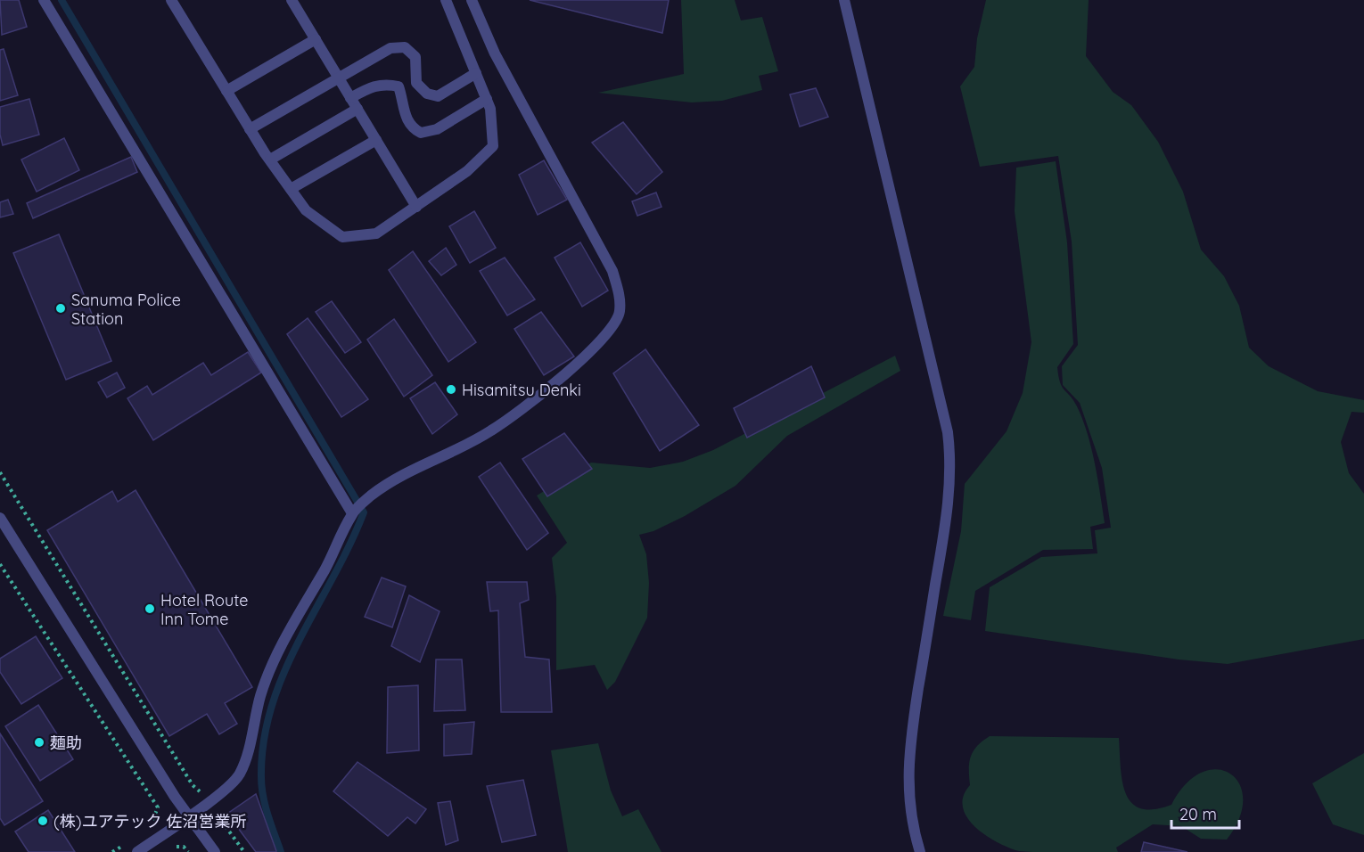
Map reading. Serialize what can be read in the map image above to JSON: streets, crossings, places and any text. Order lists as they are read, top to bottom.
{
  "places": [
    "Sanuma Police Station",
    "Hisamitsu Denki",
    "Hotel Route Inn Tome",
    "麺助",
    "(株)ユアテック 佐沼営業所"
  ],
  "scale_bar": "20 m"
}
